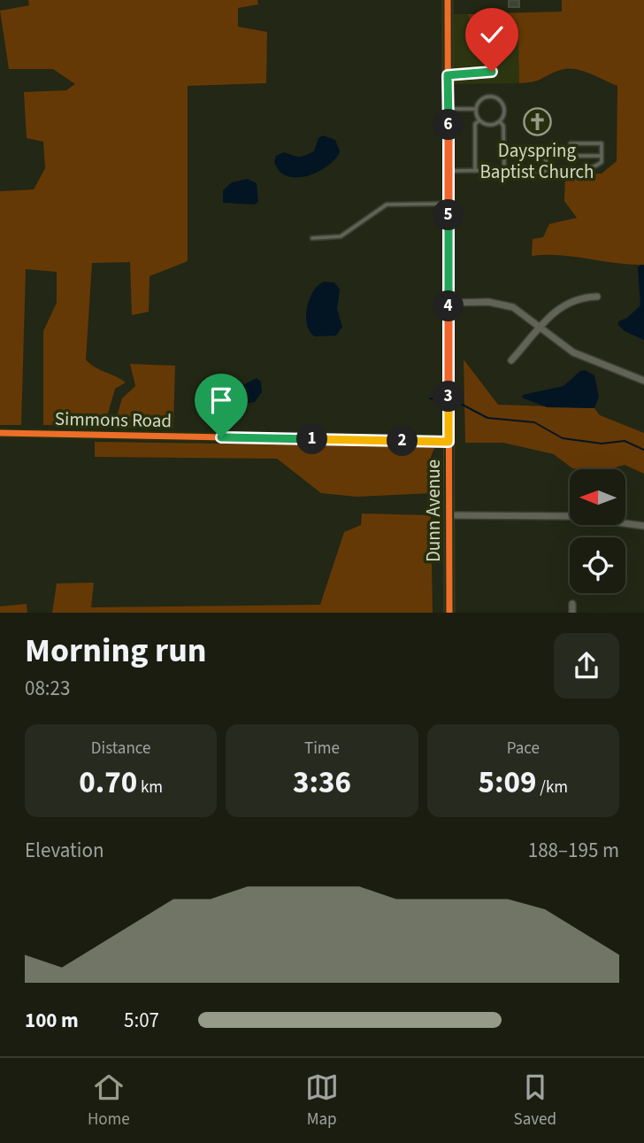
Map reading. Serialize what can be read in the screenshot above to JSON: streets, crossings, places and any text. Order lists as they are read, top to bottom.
{
  "streets": {
    "main road": ["Dunn Avenue"],
    "street": ["Simmons Road"]
  },
  "crossings": [
    ["Simmons Road", "Dunn Avenue"]
  ],
  "places": {
    "church": ["Dayspring Baptist Church"]
  },
  "north": "left",
  "page": {
    "pins": [
      "6",
      "5",
      "4",
      "3",
      "1",
      "2"
    ],
    "heading": ["Morning run", "08:23"],
    "stats": [
      ["Distance", "0.70 km"],
      ["Time", "3:36"],
      ["Pace", "5:09 /km"]
    ],
    "chart": ["Elevation", "188–195 m"],
    "list": [
      {
        "name": "100 m",
        "note": "5:07"
      }
    ],
    "tabs": ["Home", "Map", "Saved"]
  }
}
